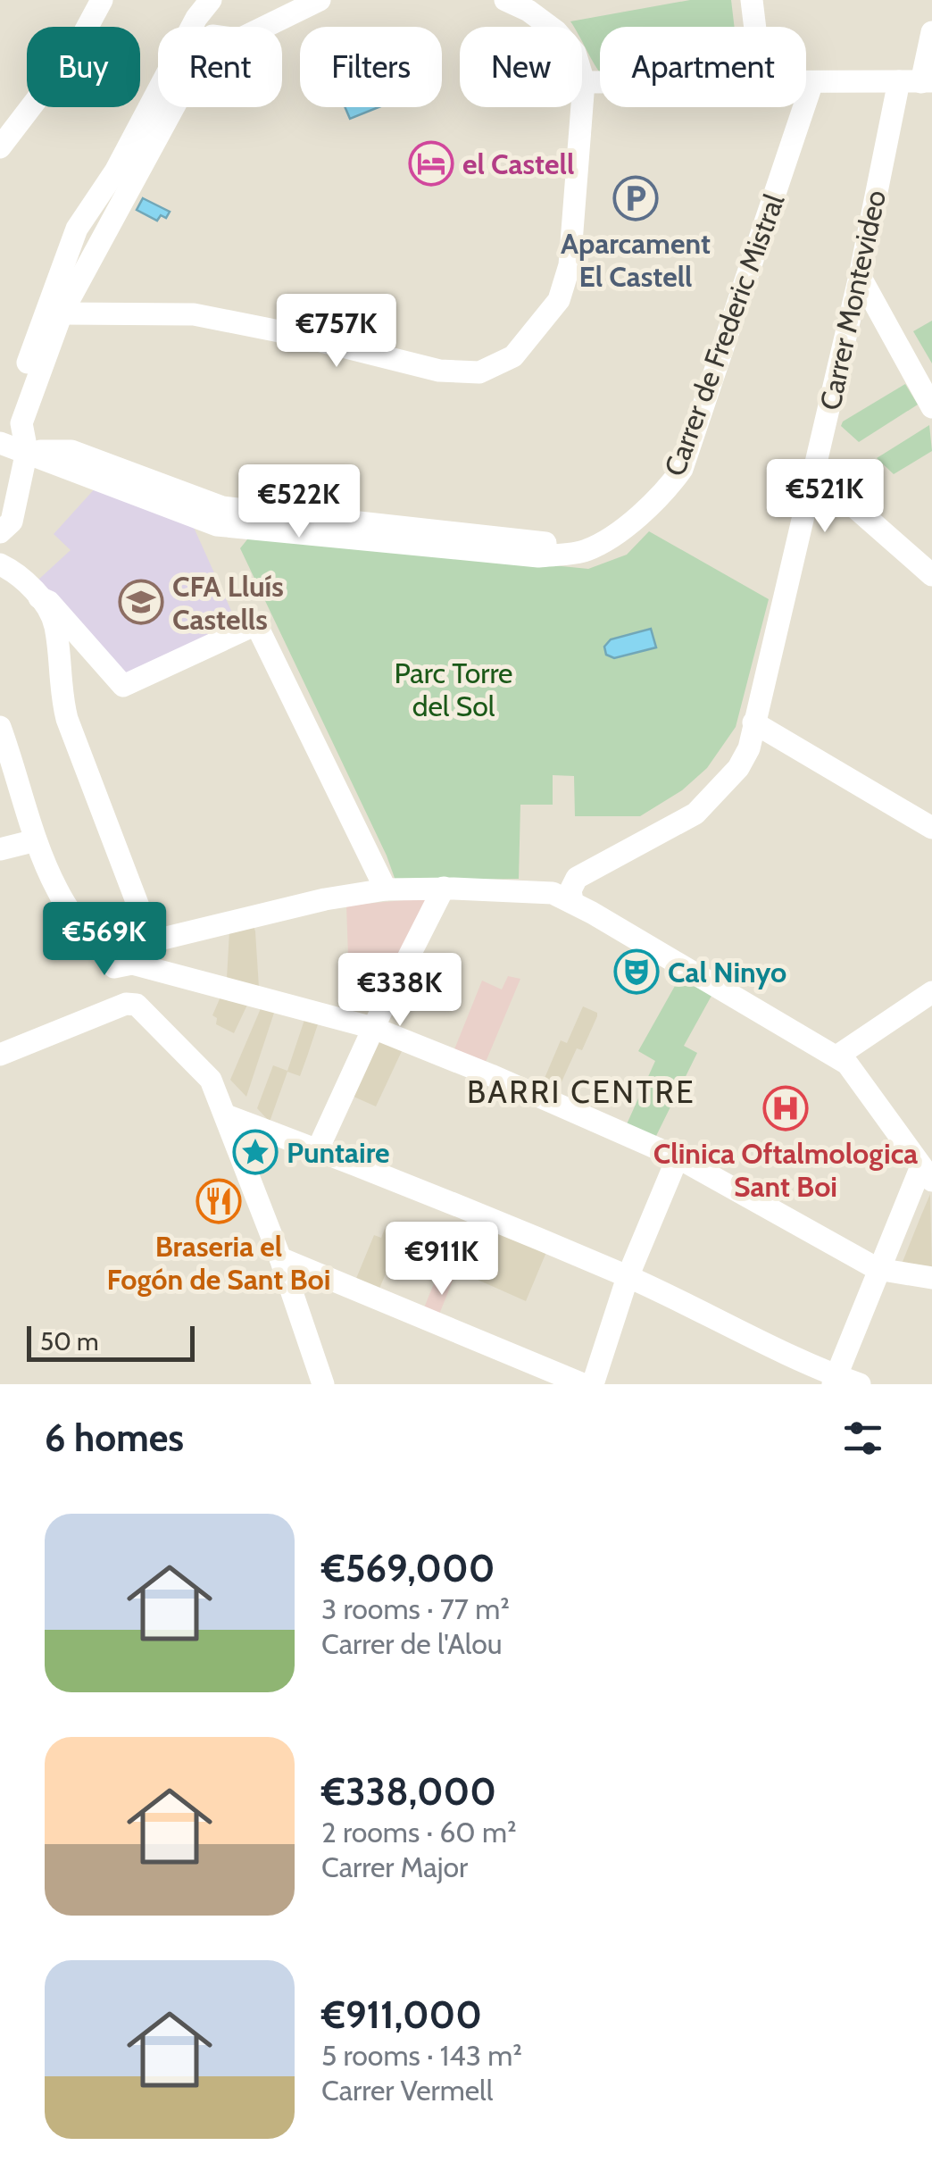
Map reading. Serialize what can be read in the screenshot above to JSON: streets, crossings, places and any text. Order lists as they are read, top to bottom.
{
  "streets": {
    "street": ["Carrer Montevideo", "Carrer de Frederic Mistral"]
  },
  "districts": ["BARRI CENTRE"],
  "parks": ["Parc Torre del Sol"],
  "places": {
    "hotel": ["el Castell"],
    "parking": ["Aparcament El Castell"],
    "school or university": ["CFA Lluís Castells"],
    "theatre": ["Cal Ninyo"],
    "hospital": ["Clinica Oftalmologica Sant Boi"],
    "place": ["Puntaire"],
    "restaurant": ["Braseria el Fogón de Sant Boi"]
  },
  "scale_bar": "50 m",
  "page": {
    "chip": [
      "Buy",
      "Rent",
      "Filters",
      "New",
      "Apartment"
    ],
    "price": [
      "€757K",
      "€521K",
      "€522K",
      "€569K",
      "€338K",
      "€911K"
    ],
    "scale": "50 m",
    "heading": "6 homes",
    "list": [
      {
        "name": "€569,000",
        "note": "3 rooms · 77 m² · Carrer de l'Alou"
      },
      {
        "name": "€338,000",
        "note": "2 rooms · 60 m² · Carrer Major"
      },
      {
        "name": "€911,000",
        "note": "5 rooms · 143 m² · Carrer Vermell"
      }
    ]
  }
}
